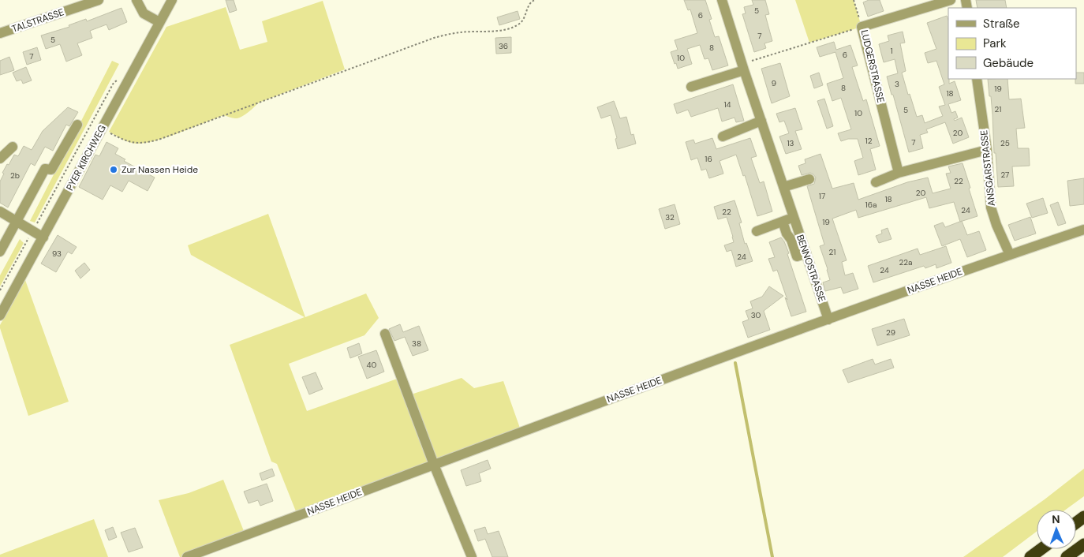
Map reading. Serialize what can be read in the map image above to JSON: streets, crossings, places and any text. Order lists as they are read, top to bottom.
{
  "streets": {
    "street": [
      "TALSTRASSE",
      "LUDGERSTRASSE",
      "PYER KIRCHWEG",
      "ANSGARSTRASSE",
      "BENNOSTRASSE",
      "NASSE HEIDE"
    ]
  },
  "crossings": [
    ["ANSGARSTRASSE", "NASSE HEIDE"],
    ["BENNOSTRASSE", "NASSE HEIDE"]
  ],
  "places": ["Zur Nassen Heide"],
  "house_numbers": [
    "5",
    "6",
    "7",
    "5",
    "36",
    "8",
    "1",
    "6",
    "7",
    "10",
    "9",
    "3",
    "8",
    "19",
    "18",
    "14",
    "21",
    "5",
    "10",
    "20",
    "12",
    "7",
    "13",
    "25",
    "16",
    "27",
    "2b",
    "22",
    "20",
    "17",
    "18",
    "16a",
    "24",
    "22",
    "32",
    "19",
    "21",
    "93",
    "24",
    "22a",
    "24",
    "30",
    "29",
    "38",
    "40"
  ],
  "legend": ["Straße", "Park", "Gebäude"],
  "north": "top"
}
